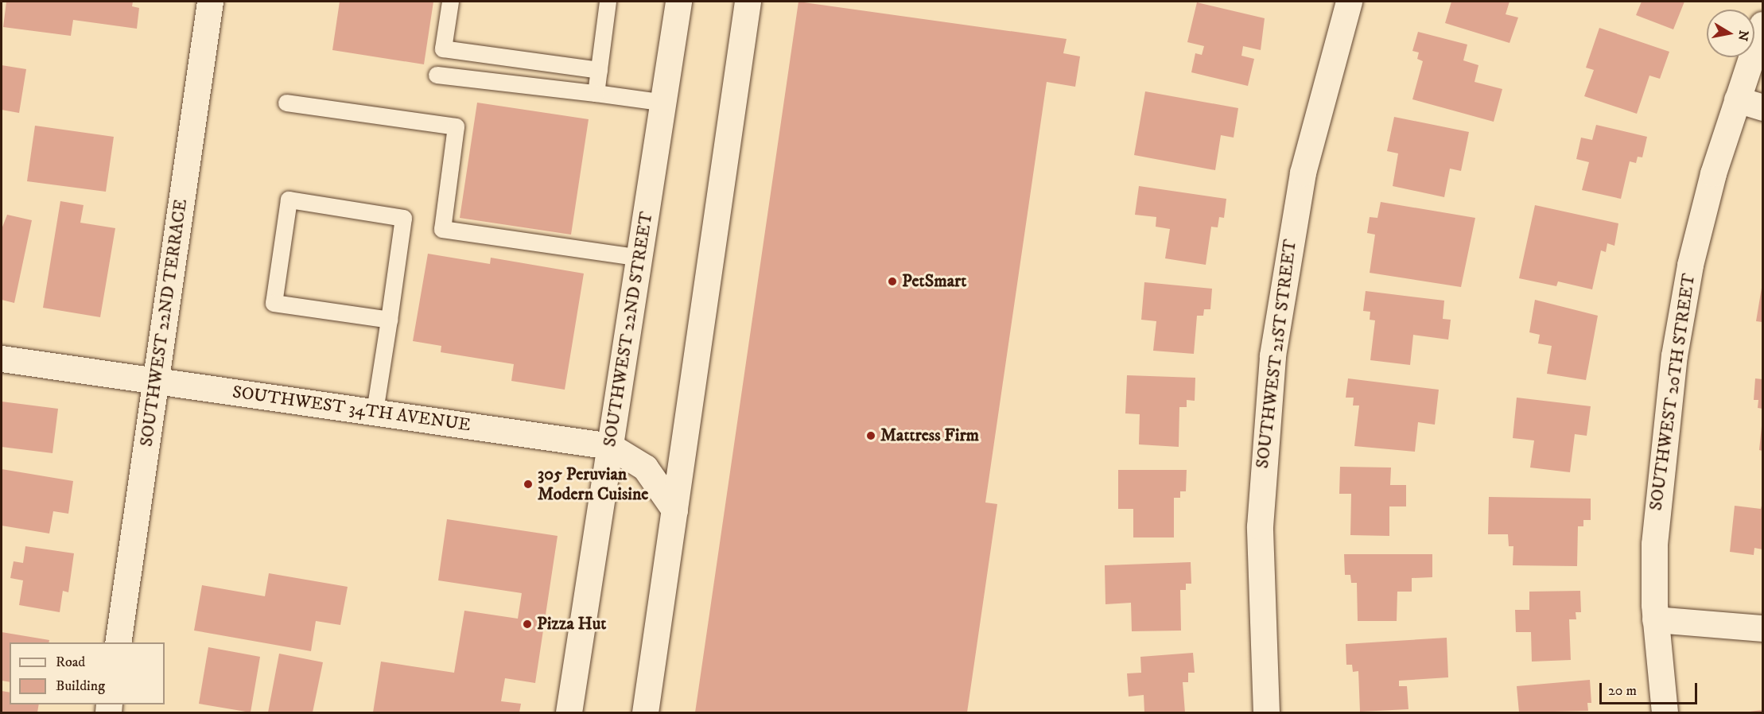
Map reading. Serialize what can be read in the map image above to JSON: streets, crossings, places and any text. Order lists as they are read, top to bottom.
{
  "streets": {
    "street": [
      "SOUTHWEST 22ND TERRACE",
      "SOUTHWEST 22ND STREET",
      "SOUTHWEST 21ST STREET",
      "SOUTHWEST 20TH STREET",
      "SOUTHWEST 34TH AVENUE"
    ]
  },
  "crossings": [
    ["SOUTHWEST 22ND TERRACE", "SOUTHWEST 34TH AVENUE"],
    ["SOUTHWEST 22ND STREET", "SOUTHWEST 34TH AVENUE"]
  ],
  "places": [
    "PetSmart",
    "Mattress Firm",
    "305 Peruvian Modern Cuisine",
    "Pizza Hut"
  ],
  "legend": ["Road", "Building"],
  "scale_bar": "20 m",
  "north": "right"
}
